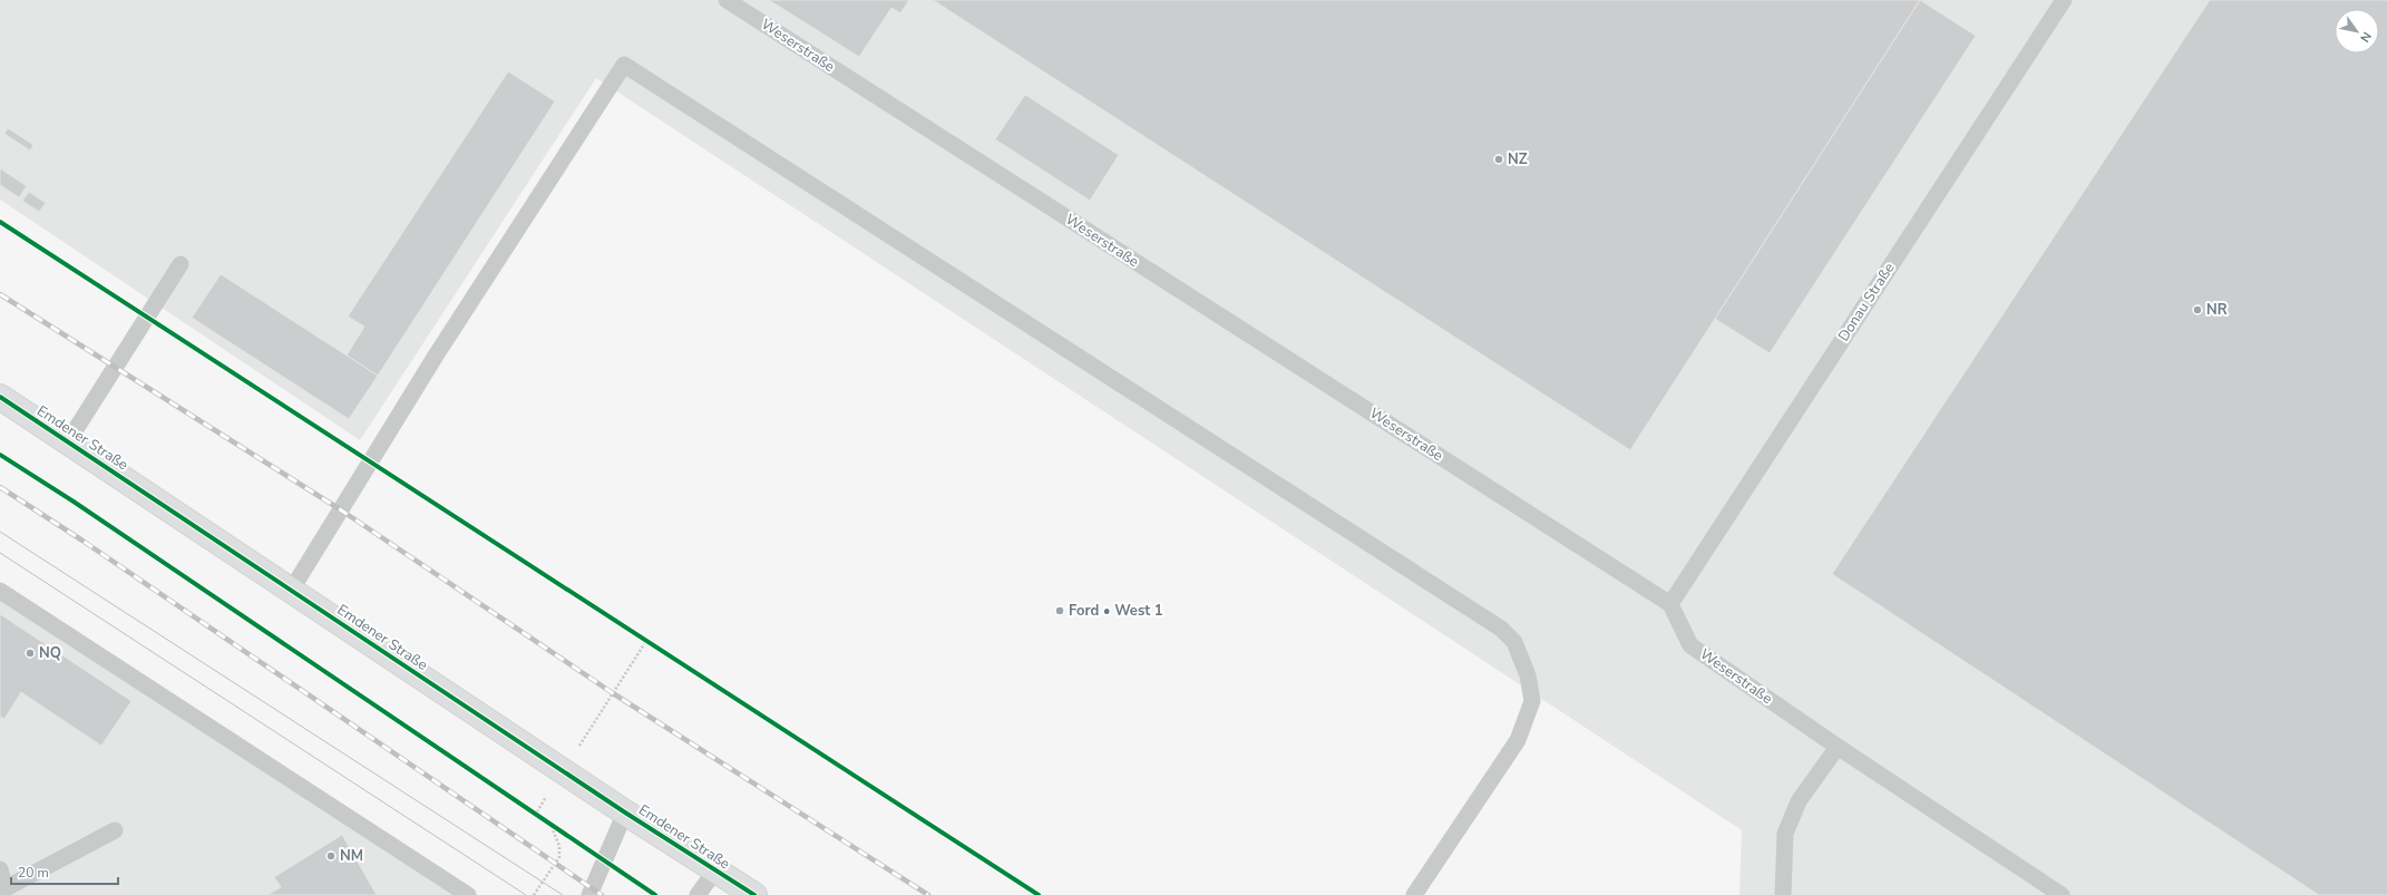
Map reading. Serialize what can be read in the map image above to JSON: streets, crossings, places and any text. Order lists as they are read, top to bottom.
{
  "streets": {
    "street": ["Emdener Straße"],
    "lane": ["Weserstraße", "Donau Straße"]
  },
  "crossings": [
    ["Weserstraße", "Donau Straße"]
  ],
  "places": [
    "NZ",
    "NR",
    "Ford • West 1",
    "NQ",
    "NM"
  ],
  "scale_bar": "20 m",
  "north": "bottom right"
}
